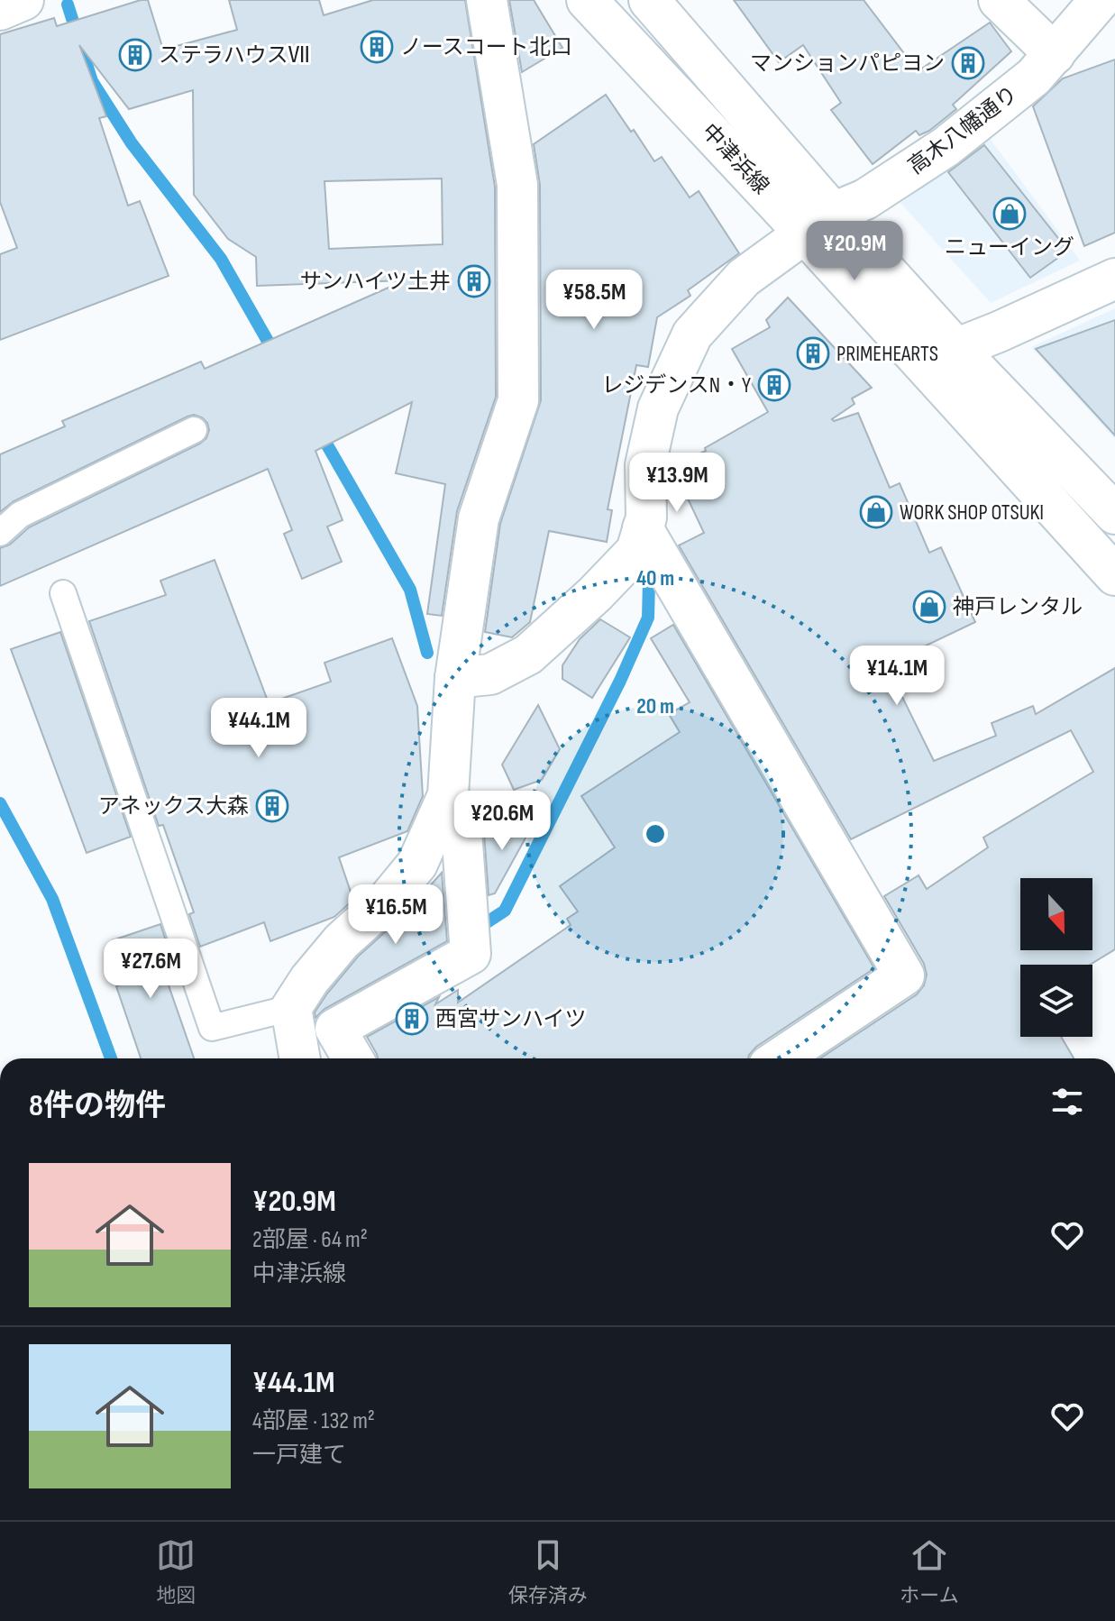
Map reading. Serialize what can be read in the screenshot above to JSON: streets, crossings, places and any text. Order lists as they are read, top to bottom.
{
  "streets": {
    "street": ["高木八幡通り", "中津浜線"]
  },
  "crossings": [
    ["高木八幡通り", "中津浜線"]
  ],
  "places": {
    "building": [
      "ノースコート北口",
      "ステラハウスⅦ",
      "マンションパピヨン",
      "サンハイツ土井",
      "PRIMEHEARTS",
      "レジデンスN・Y",
      "アネックス大森",
      "西宮サンハイツ"
    ],
    "shop": ["ニューイング", "WORK SHOP OTSUKI", "神戸レンタル"]
  },
  "north": "bottom",
  "page": {
    "price": [
      "¥20.9M",
      "¥58.5M",
      "¥13.9M",
      "¥14.1M",
      "¥44.1M",
      "¥20.6M",
      "¥16.5M",
      "¥27.6M"
    ],
    "heading": "8件の物件",
    "list": [
      {
        "name": "¥20.9M",
        "note": "2部屋 · 64 m² · 中津浜線"
      },
      {
        "name": "¥44.1M",
        "note": "4部屋 · 132 m² · 一戸建て"
      }
    ],
    "tabs": ["地図", "保存済み", "ホーム"]
  },
  "rings": ["40 m", "20 m"]
}
